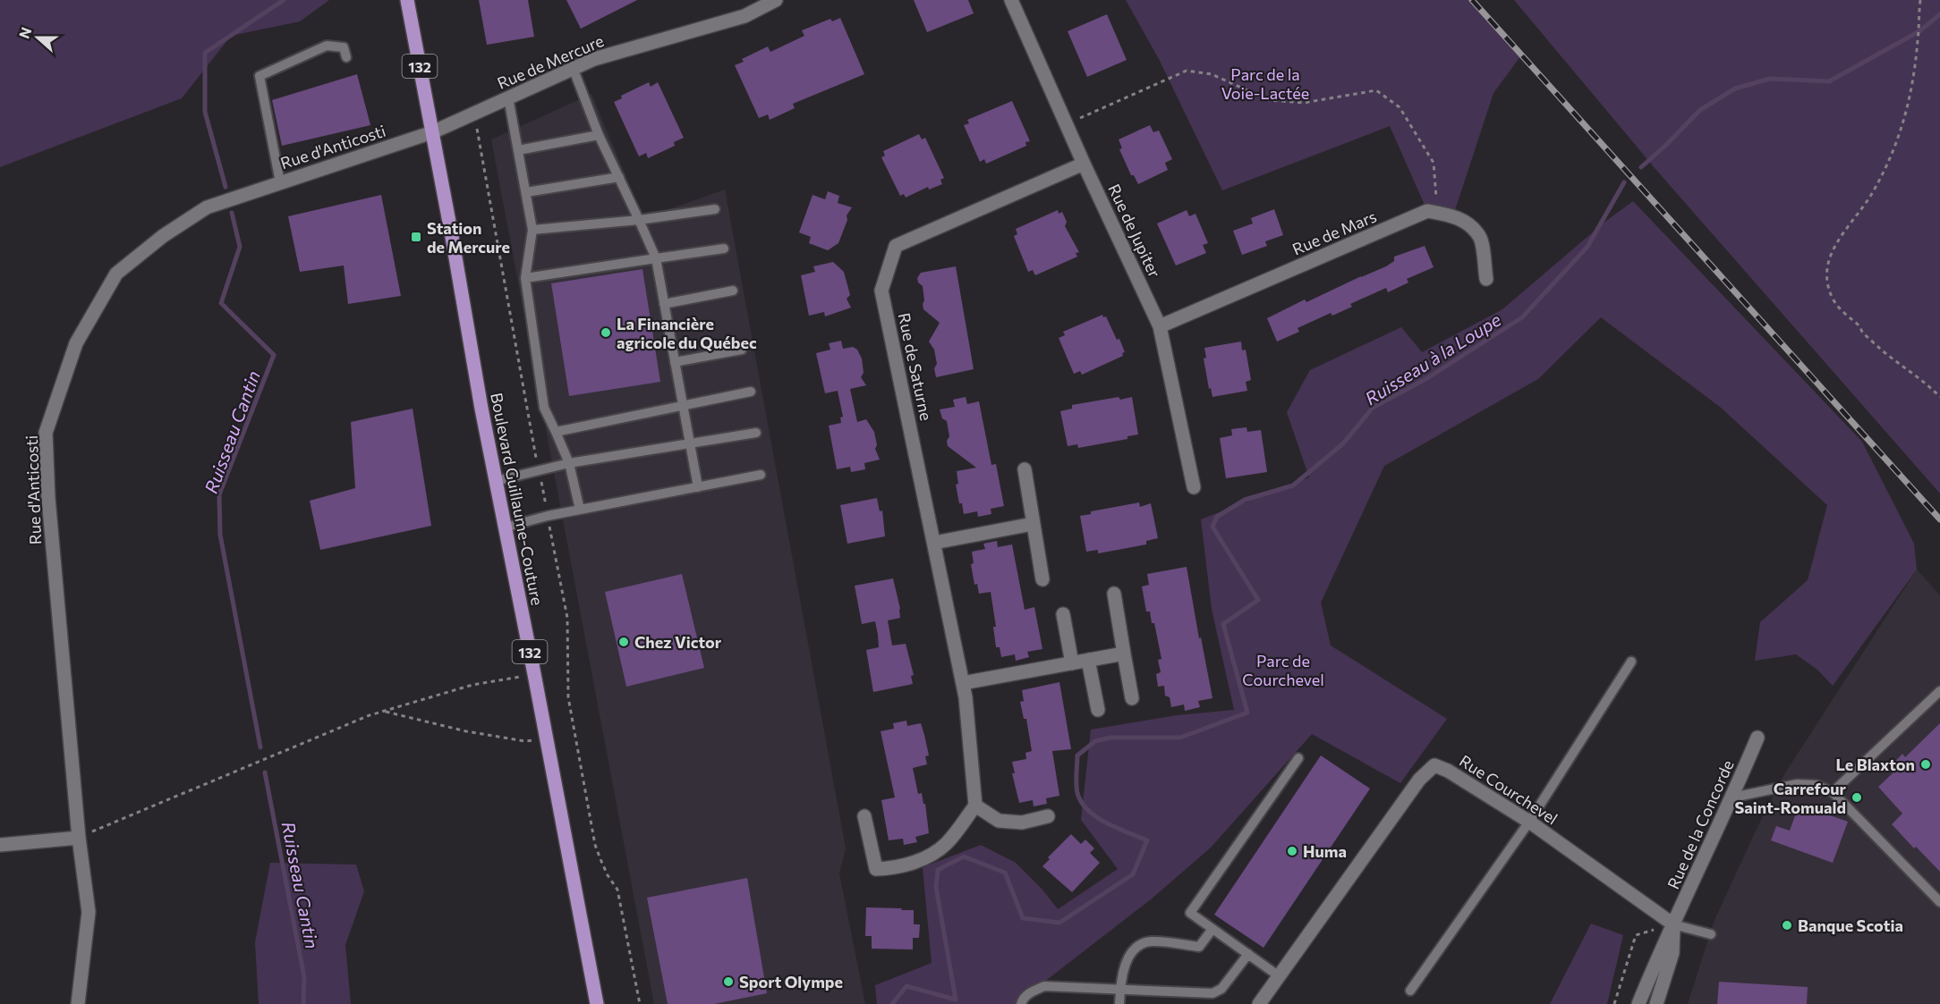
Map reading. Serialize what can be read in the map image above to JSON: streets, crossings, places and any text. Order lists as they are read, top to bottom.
{
  "streets": {
    "main road": ["132", "Boulevard Guillaume-Couture"],
    "street": [
      "Rue de Mercure",
      "Rue d'Anticosti",
      "Rue de Jupiter",
      "Rue de Mars",
      "Rue de Saturne",
      "Rue Courchevel",
      "Rue de la Concorde"
    ]
  },
  "crossings": [
    ["Rue de Mercure", "Rue d'Anticosti"],
    ["Rue de Mercure", "Boulevard Guillaume-Couture"],
    ["Rue d'Anticosti", "Boulevard Guillaume-Couture"],
    ["Rue de Jupiter", "Rue de Mars"],
    ["Rue de Jupiter", "Rue de Saturne"],
    ["Rue Courchevel", "Rue de la Concorde"]
  ],
  "water": ["Ruisseau à la Loupe", "Ruisseau Cantin"],
  "parks": ["Parc de la Voie-Lactée", "Parc de Courchevel"],
  "places": {
    "transit": ["Station de Mercure"],
    "other": [
      "La Financière agricole du Québec",
      "Chez Victor",
      "Le Blaxton",
      "Carrefour Saint-Romuald",
      "Huma",
      "Banque Scotia",
      "Sport Olympe"
    ]
  },
  "north": "left"
}
